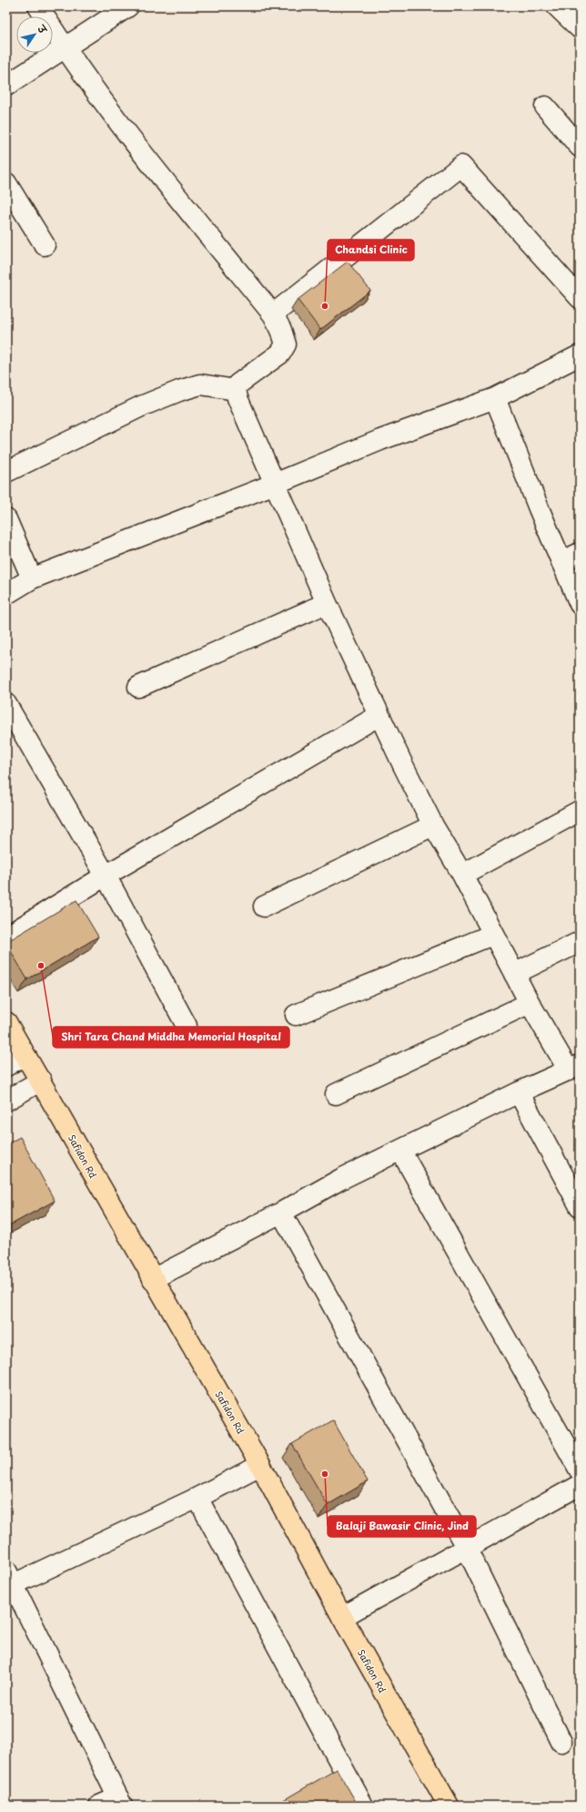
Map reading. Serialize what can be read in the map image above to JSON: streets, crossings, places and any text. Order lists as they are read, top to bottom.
{
  "streets": {
    "main road": ["Safidon Rd"]
  },
  "places": ["Chandsi Clinic", "Shri Tara Chand Middha Memorial Hospital", "Balaji Bawasir Clinic, Jind"],
  "north": "top right"
}
